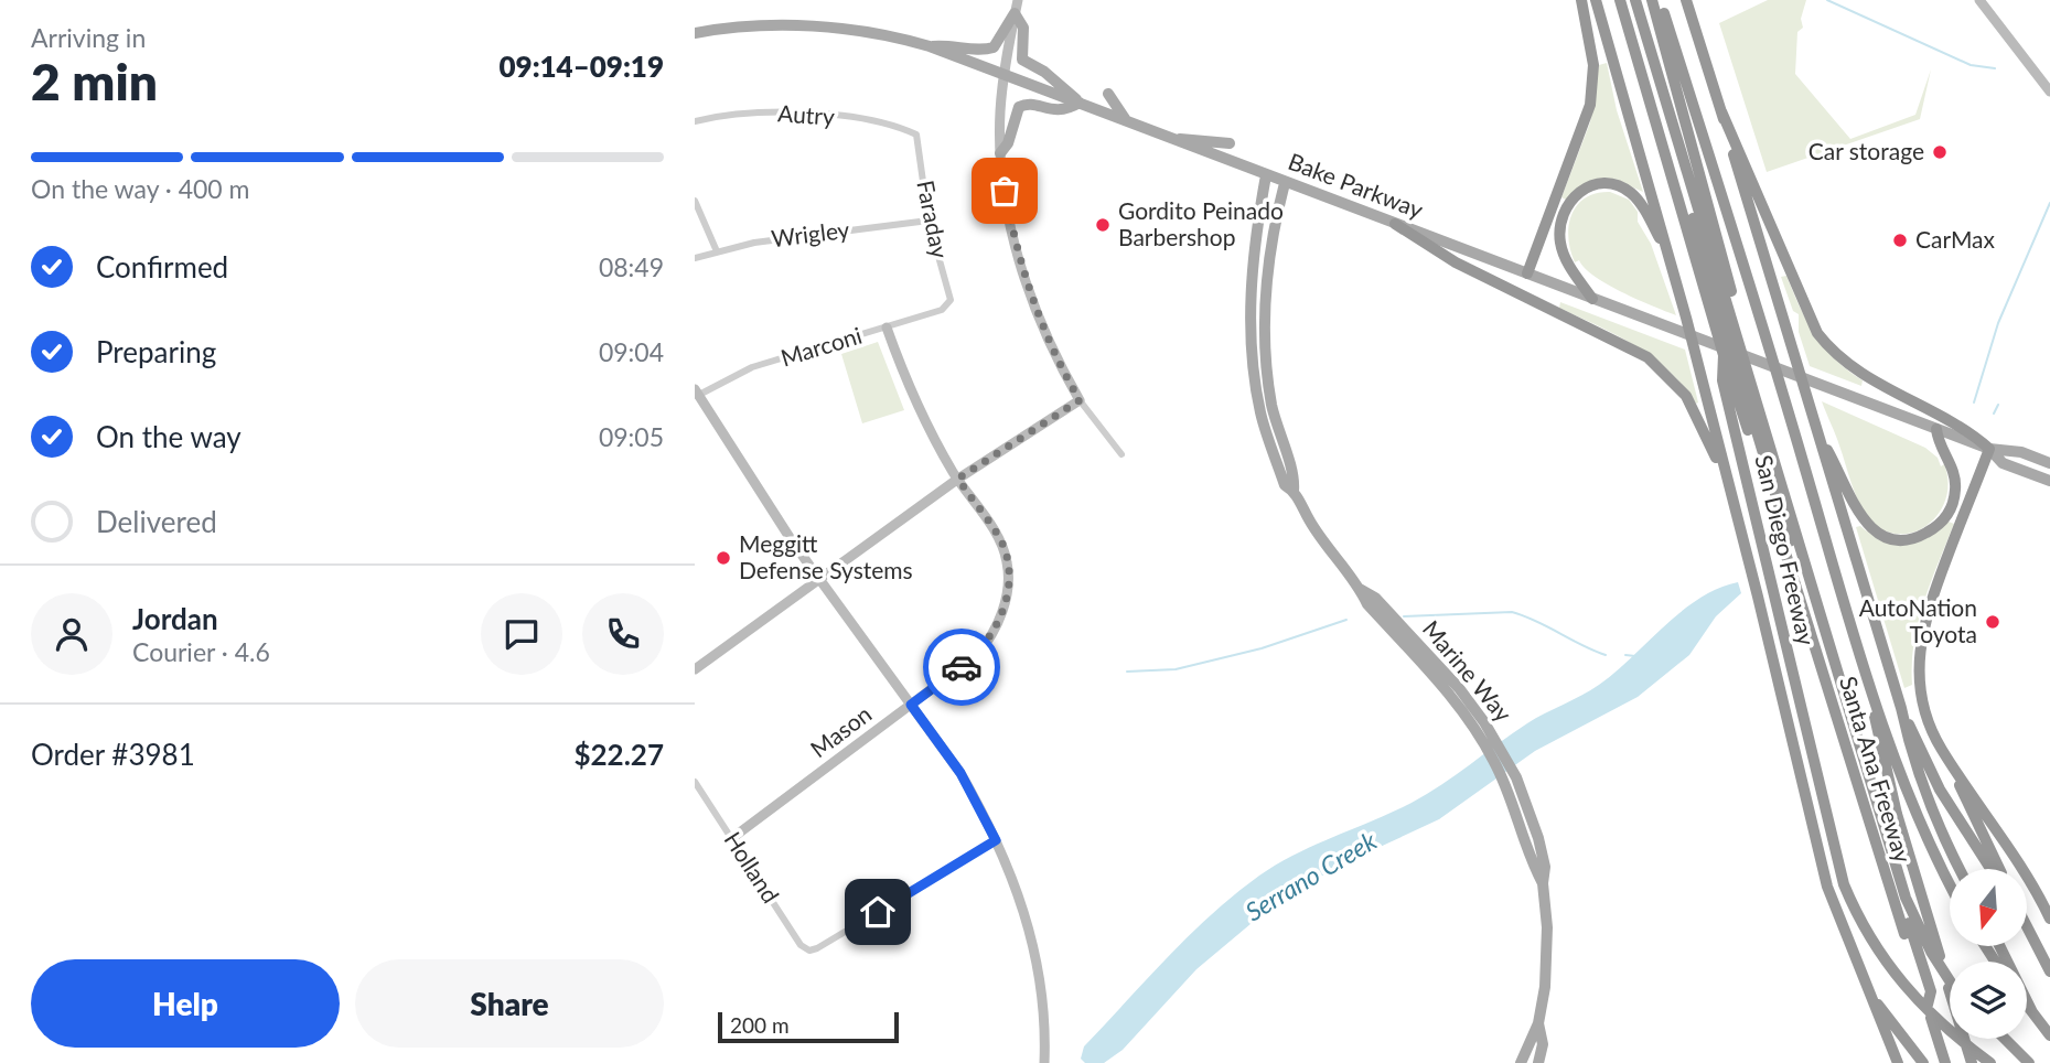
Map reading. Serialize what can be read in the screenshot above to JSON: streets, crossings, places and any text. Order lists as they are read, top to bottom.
{
  "streets": {
    "highway": ["San Diego Freeway", "Santa Ana Freeway"],
    "main road": ["Bake Parkway", "Marine Way"],
    "street": [
      "Autry",
      "Faraday",
      "Wrigley",
      "Marconi",
      "Mason",
      "Holland"
    ]
  },
  "crossings": [
    ["Autry", "Faraday"],
    ["Bake Parkway", "Marine Way"],
    ["Faraday", "Wrigley"],
    ["Faraday", "Marconi"],
    ["Marconi", "Mason"],
    ["San Diego Freeway", "Santa Ana Freeway"],
    ["Mason", "Holland"]
  ],
  "water": ["Serrano Creek"],
  "places": [
    "Car storage",
    "Gordito Peinado Barbershop",
    "CarMax",
    "Meggitt Defense Systems",
    "AutoNation Toyota"
  ],
  "scale_bar": "200 m",
  "north": "bottom",
  "page": {
    "heading": ["2 min", "Arriving in", "09:14–09:19"],
    "panel": [
      "Jordan",
      "Courier · 4.6",
      "Order #3981",
      "$22.27"
    ],
    "bar": "On the way · 400 m",
    "list": [
      ["Confirmed", "08:49"],
      ["Preparing", "09:04"],
      ["On the way", "09:05"],
      "Delivered"
    ],
    "buttons": ["Help", "Share"],
    "scale": "200 m"
  }
}
